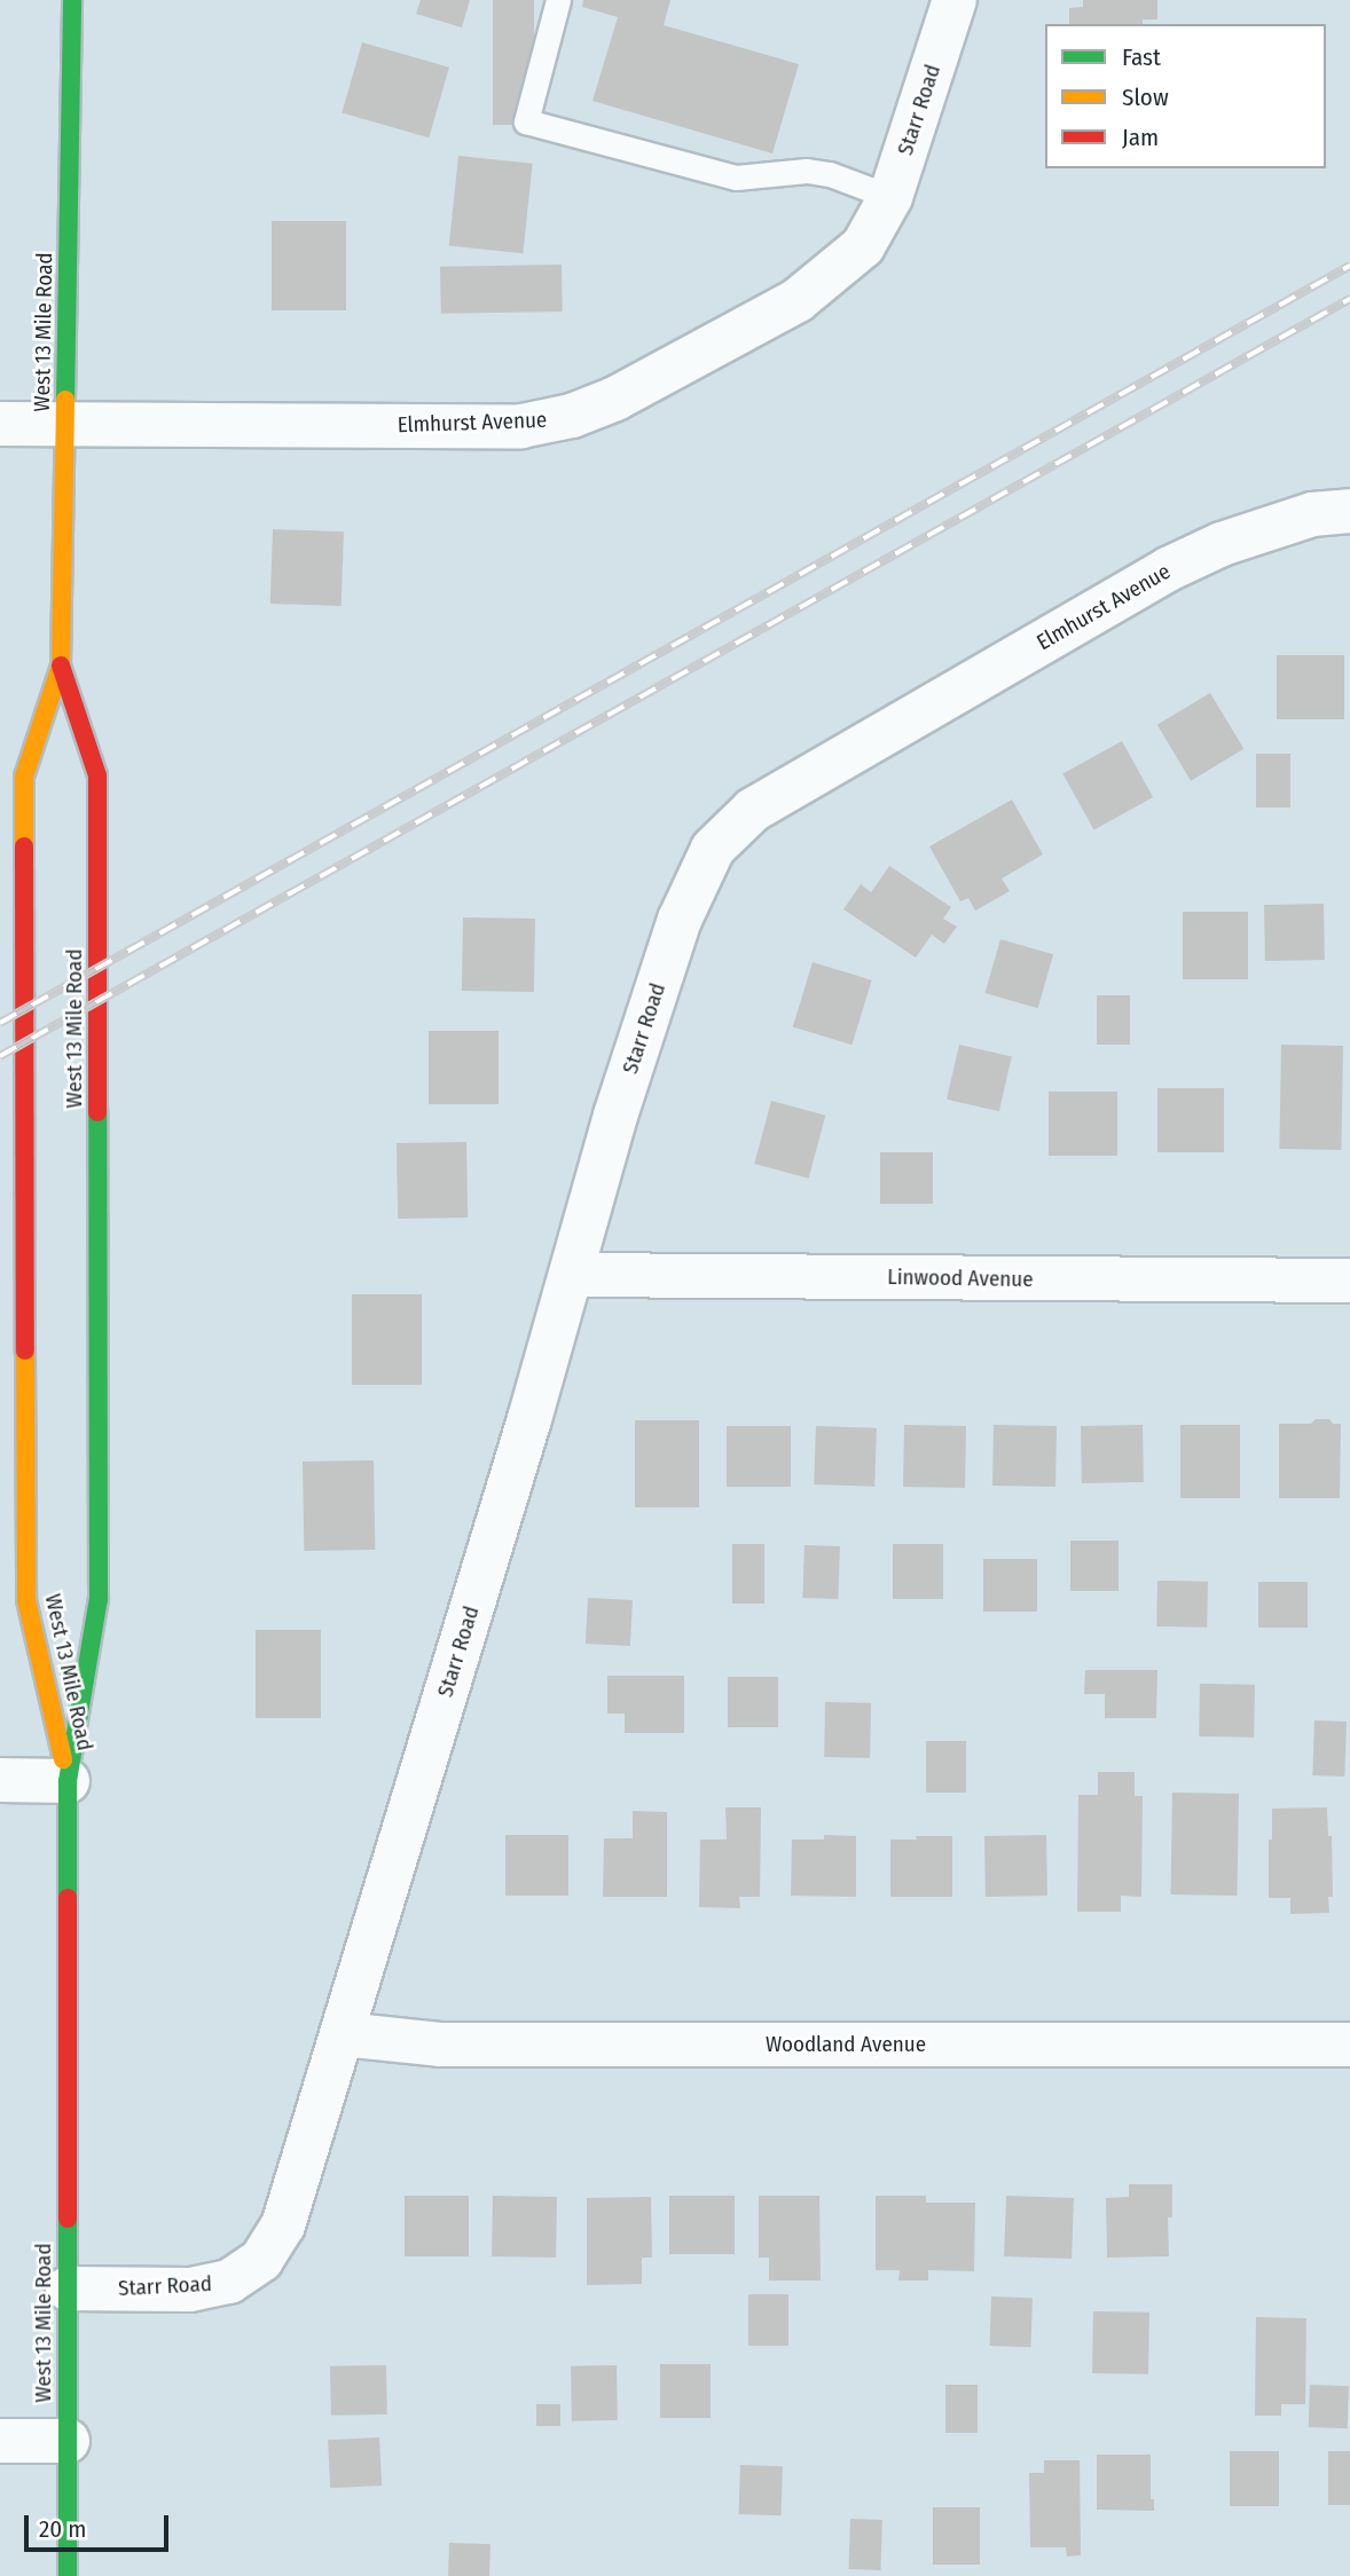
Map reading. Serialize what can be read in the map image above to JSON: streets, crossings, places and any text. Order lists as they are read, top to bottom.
{
  "streets": {
    "main road": ["West 13 Mile Road"],
    "street": [
      "Starr Road",
      "Elmhurst Avenue",
      "Linwood Avenue",
      "Woodland Avenue"
    ]
  },
  "crossings": [
    ["Starr Road", "West 13 Mile Road"],
    ["Starr Road", "Elmhurst Avenue"],
    ["Starr Road", "Linwood Avenue"],
    ["Starr Road", "Woodland Avenue"],
    ["West 13 Mile Road", "Elmhurst Avenue"]
  ],
  "legend": ["Fast", "Slow", "Jam"],
  "scale_bar": "20 m"
}
